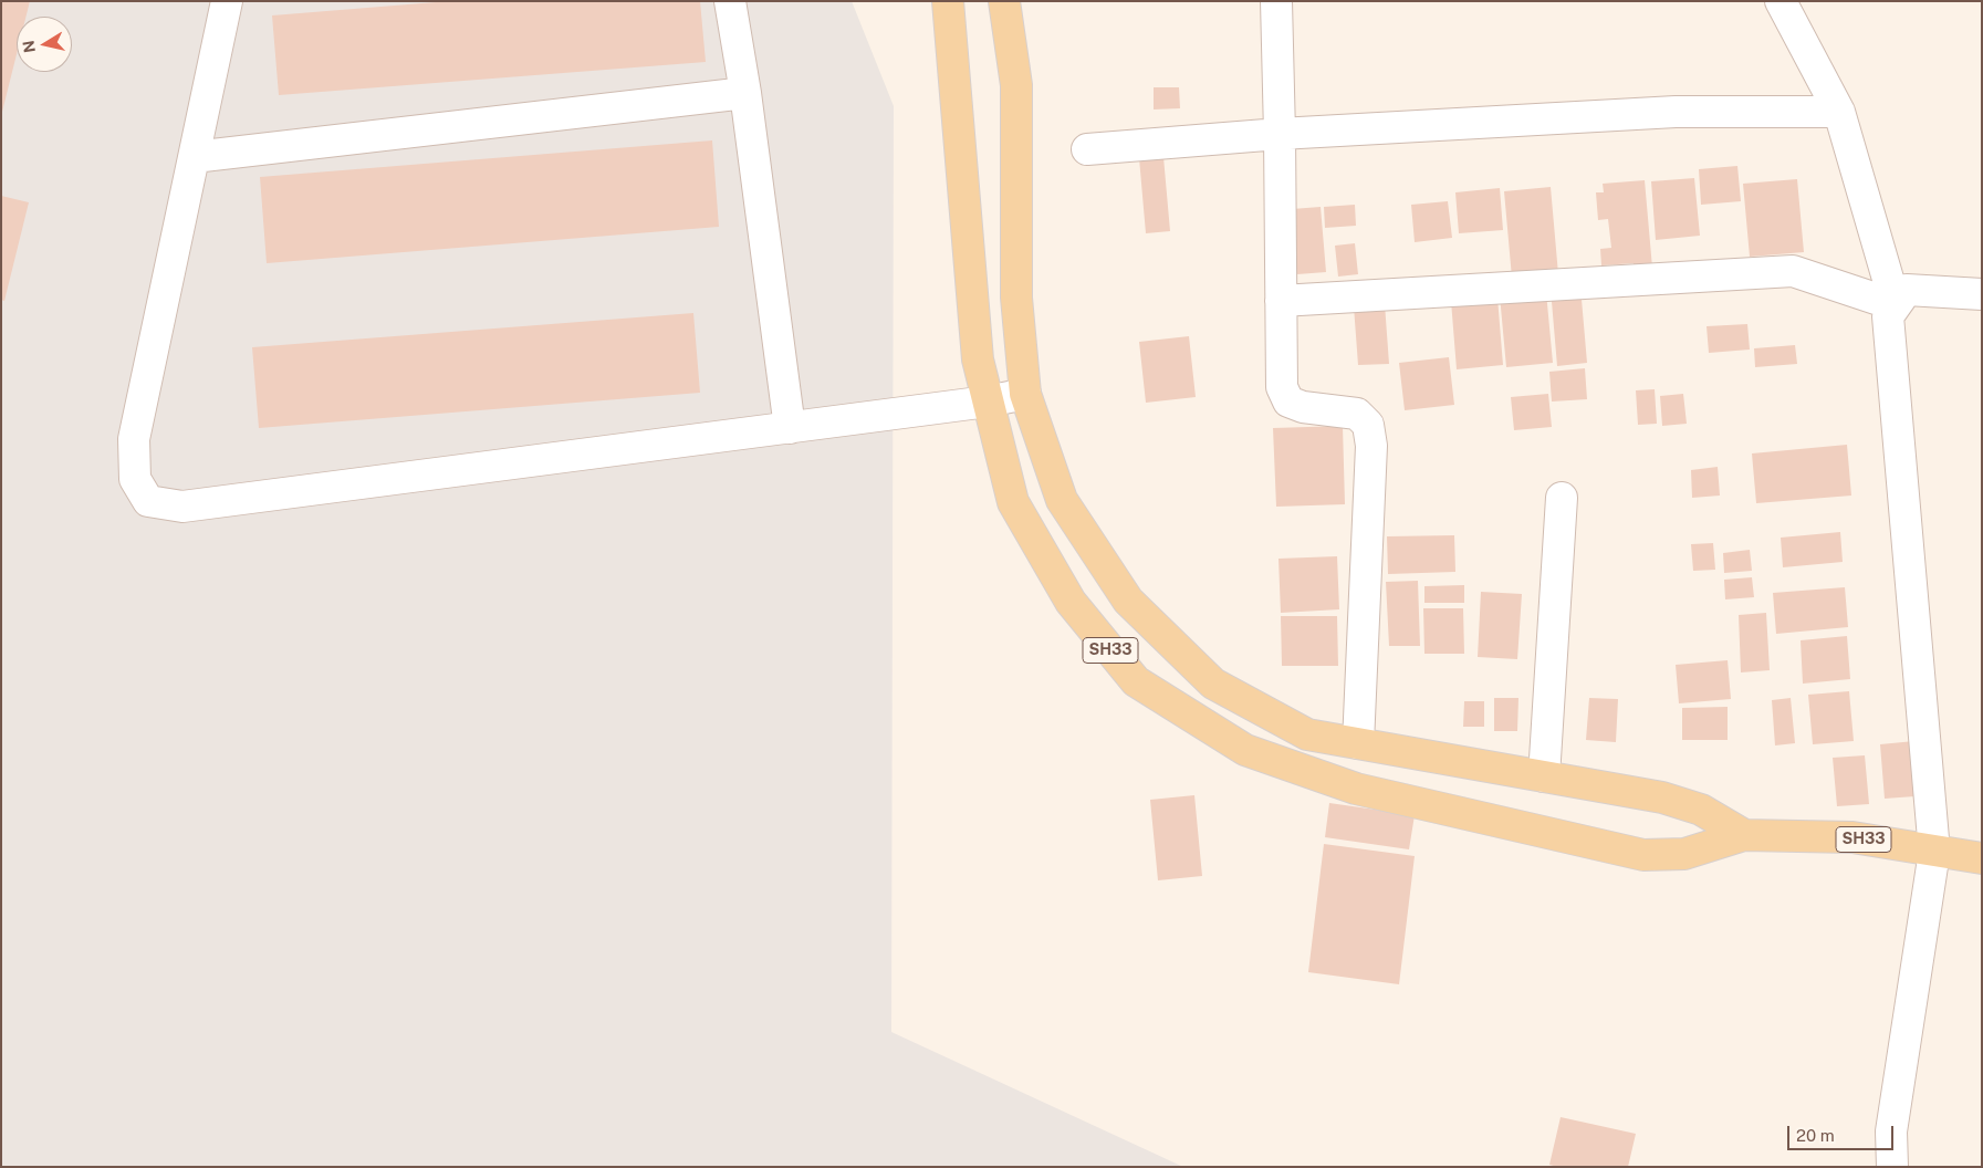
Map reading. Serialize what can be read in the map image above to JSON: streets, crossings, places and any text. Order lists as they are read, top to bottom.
{
  "streets": {
    "main road": ["SH33"]
  },
  "scale_bar": "20 m",
  "north": "left"
}
